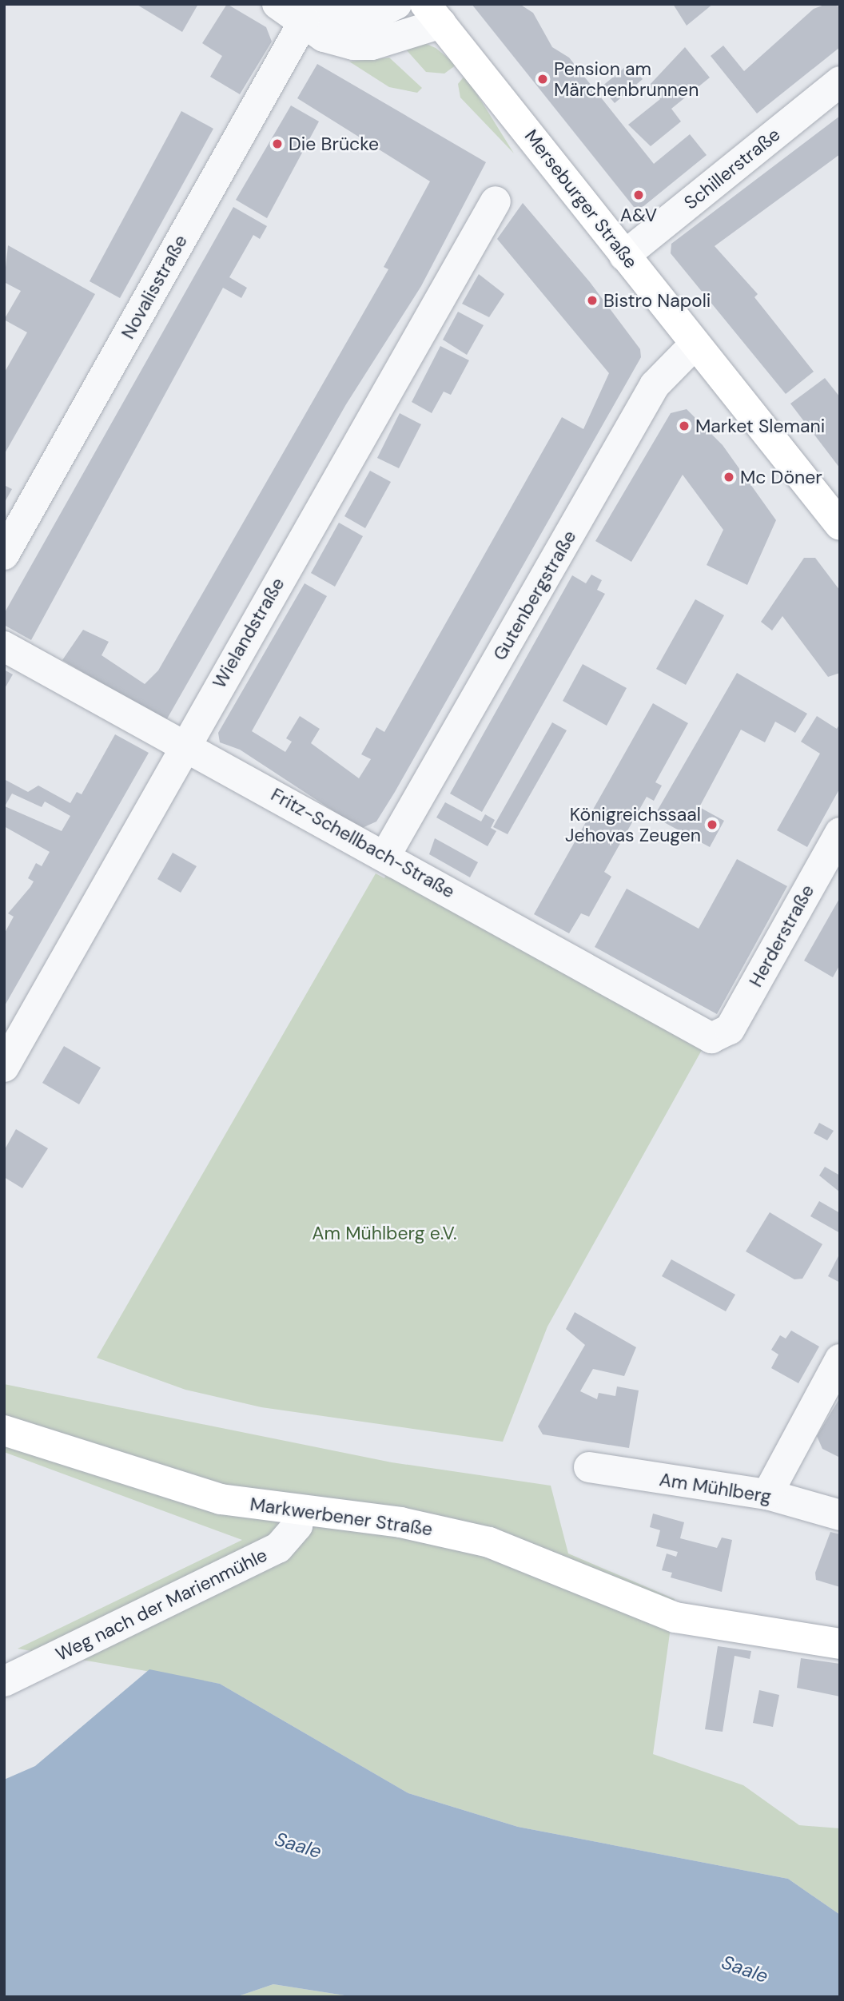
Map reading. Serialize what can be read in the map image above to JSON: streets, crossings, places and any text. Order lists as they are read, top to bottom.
{
  "streets": {
    "main road": ["Merseburger Straße", "Markwerbener Straße"],
    "street": [
      "Schillerstraße",
      "Novalisstraße",
      "Gutenbergstraße",
      "Wielandstraße",
      "Fritz-Schellbach-Straße",
      "Herderstraße",
      "Am Mühlberg",
      "Weg nach der Marienmühle"
    ]
  },
  "crossings": [
    ["Schillerstraße", "Merseburger Straße"],
    ["Merseburger Straße", "Gutenbergstraße"],
    ["Gutenbergstraße", "Fritz-Schellbach-Straße"],
    ["Wielandstraße", "Fritz-Schellbach-Straße"],
    ["Fritz-Schellbach-Straße", "Herderstraße"],
    ["Markwerbener Straße", "Weg nach der Marienmühle"]
  ],
  "water": ["Saale"],
  "parks": ["Am Mühlberg e.V."],
  "places": [
    "Pension am Märchenbrunnen",
    "Die Brücke",
    "A&V",
    "Bistro Napoli",
    "Market Slemani",
    "Mc Döner",
    "Königreichssaal Jehovas Zeugen"
  ]
}
